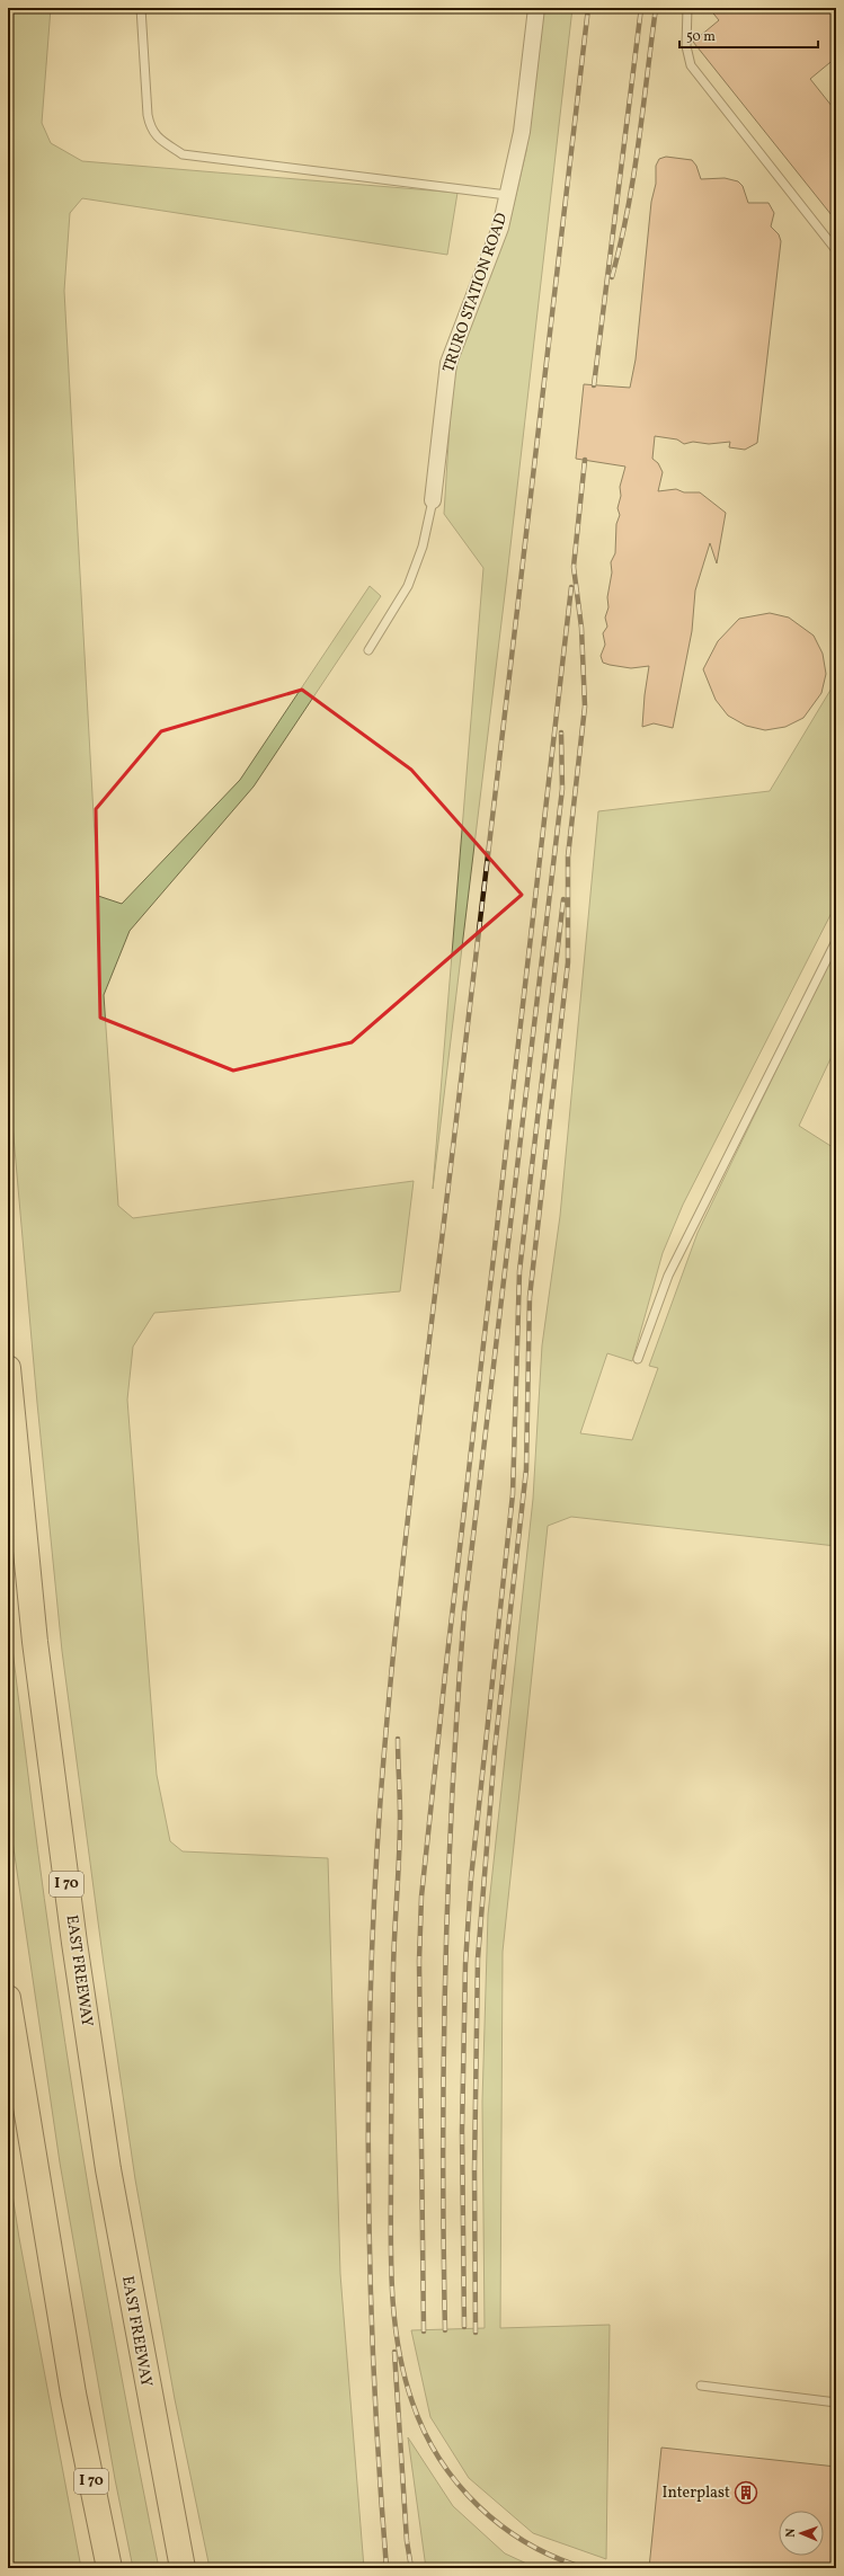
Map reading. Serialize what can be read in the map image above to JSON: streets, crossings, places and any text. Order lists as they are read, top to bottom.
{
  "streets": {
    "highway": ["I 70", "EAST FREEWAY"],
    "street": ["TRURO STATION ROAD"]
  },
  "places": {
    "building": ["Interplast"]
  },
  "scale_bar": "50 m",
  "north": "left"
}
